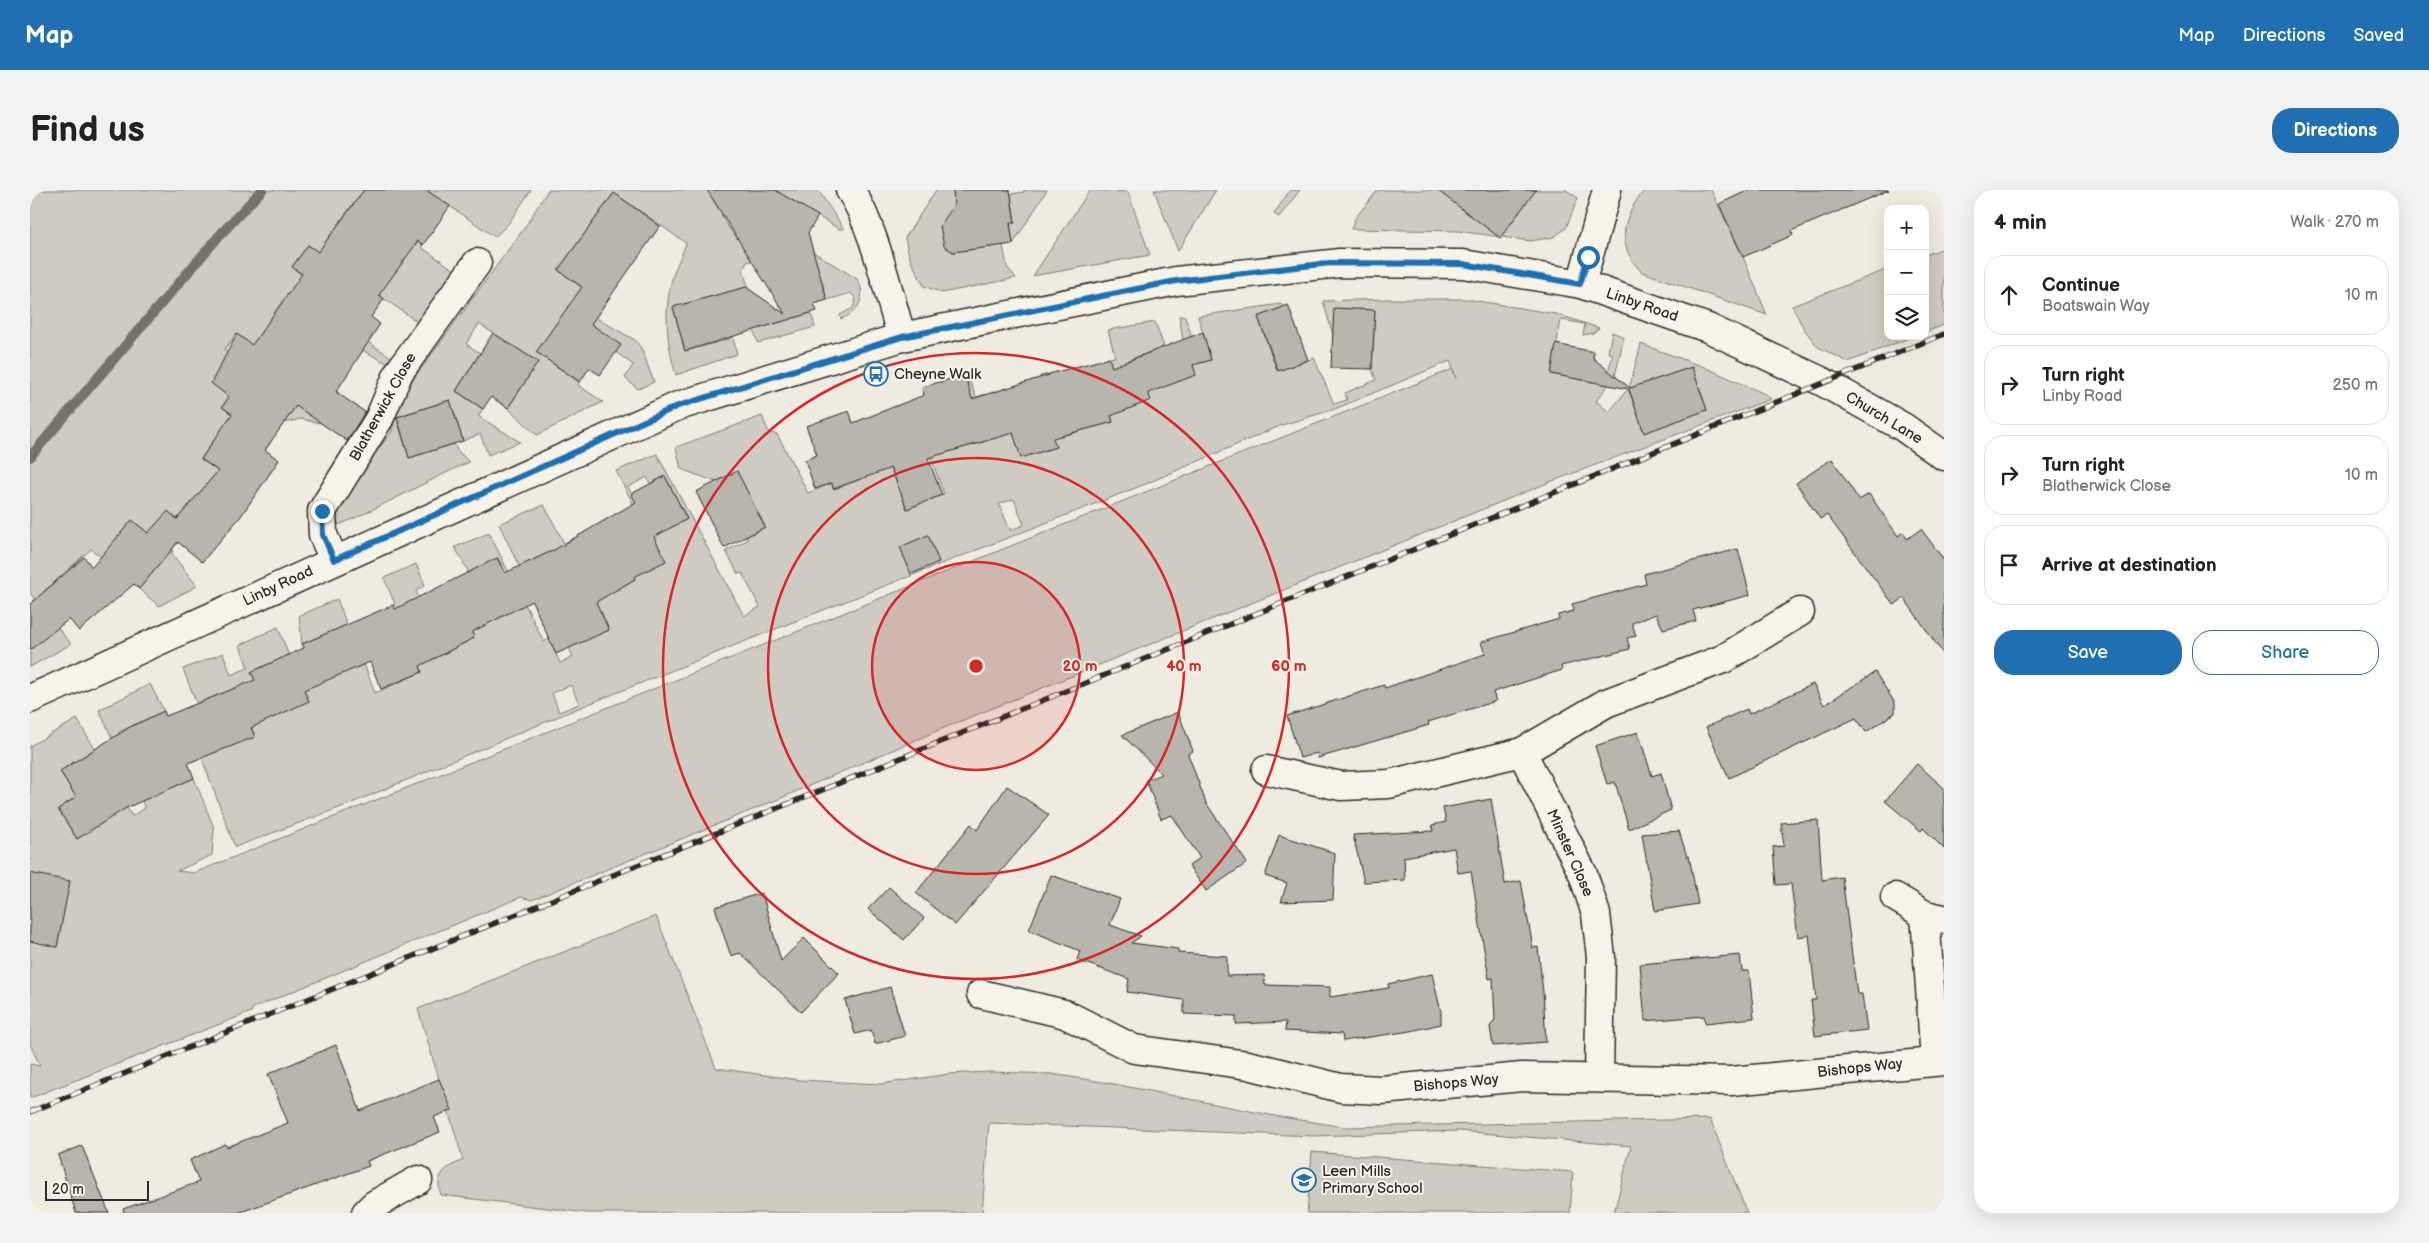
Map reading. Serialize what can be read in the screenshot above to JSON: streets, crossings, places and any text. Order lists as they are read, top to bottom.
{
  "streets": {
    "street": [
      "Linby Road",
      "Blatherwick Close",
      "Church Lane",
      "Minster Close",
      "Bishops Way"
    ]
  },
  "crossings": [
    ["Linby Road", "Blatherwick Close"],
    ["Linby Road", "Church Lane"],
    ["Minster Close", "Bishops Way"]
  ],
  "places": {
    "bus stop": ["Cheyne Walk"],
    "school or university": ["Leen Mills Primary School"]
  },
  "scale_bar": "20 m",
  "page": {
    "header": "Map",
    "nav": ["Map", "Directions", "Saved"],
    "buttons": [
      "Directions",
      ["Save", "Share"]
    ],
    "title": "Find us",
    "heading": ["4 min", "Walk · 270 m"],
    "map_buttons": ["+", "−"],
    "list": [
      ["Continue", "Boatswain Way", "10 m"],
      ["Turn right", "Linby Road", "250 m"],
      ["Turn right", "Blatherwick Close", "10 m"],
      "Arrive at destination"
    ],
    "scale": "20 m"
  },
  "rings": ["20 m", "40 m", "60 m"]
}
